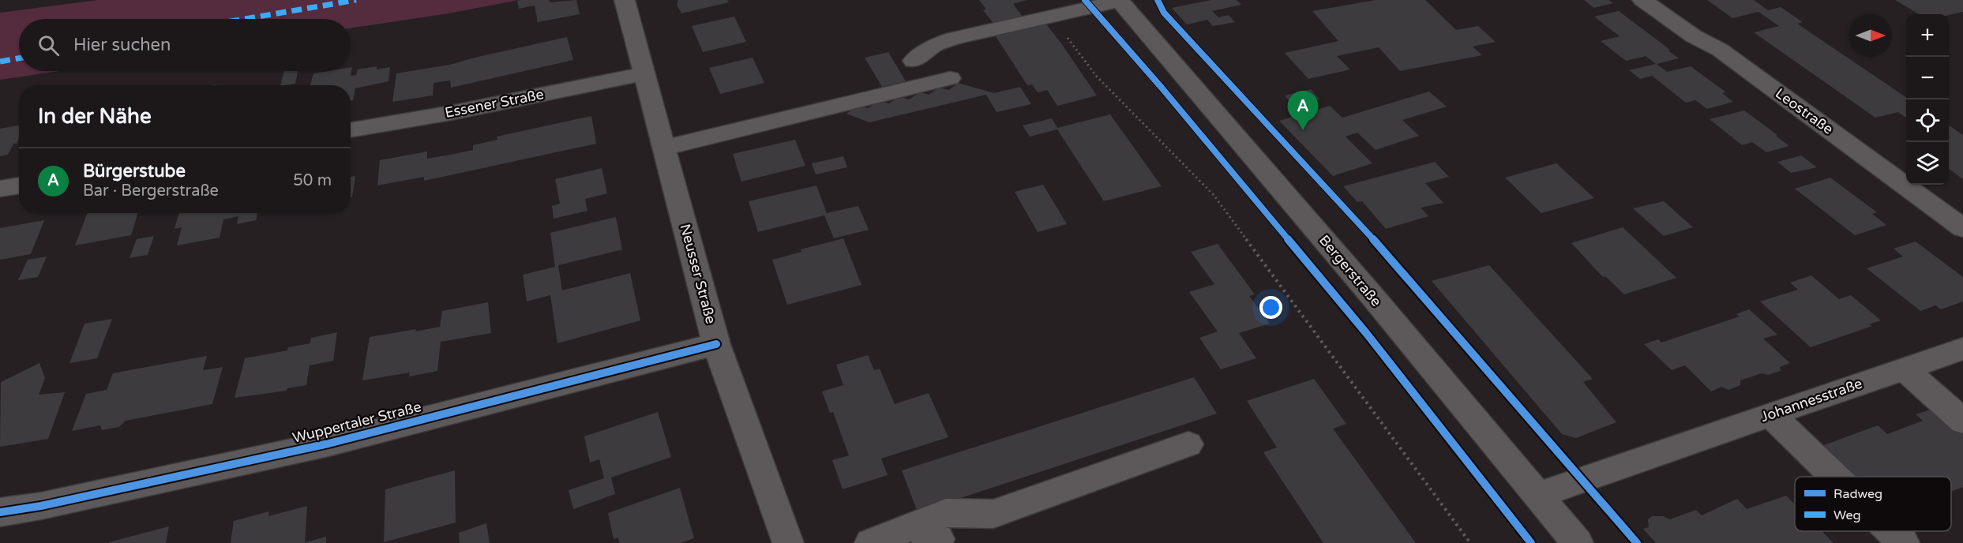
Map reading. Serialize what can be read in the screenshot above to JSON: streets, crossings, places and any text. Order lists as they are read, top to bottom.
{
  "streets": {
    "street": [
      "Essener Straße",
      "Leostraße",
      "Bergerstraße",
      "Neusser Straße",
      "Johannesstraße",
      "Wuppertaler Straße"
    ]
  },
  "crossings": [
    ["Essener Straße", "Neusser Straße"],
    ["Bergerstraße", "Johannesstraße"],
    ["Neusser Straße", "Wuppertaler Straße"]
  ],
  "legend": ["Radweg", "Weg"],
  "north": "right",
  "page": {
    "map_buttons": ["+", "−"],
    "search": "Hier suchen",
    "heading": "In der Nähe",
    "pins": "A",
    "list": [
      {
        "mark": "A",
        "name": "Bürgerstube",
        "note": "Bar · Bergerstraße",
        "value": "50 m"
      }
    ]
  }
}
